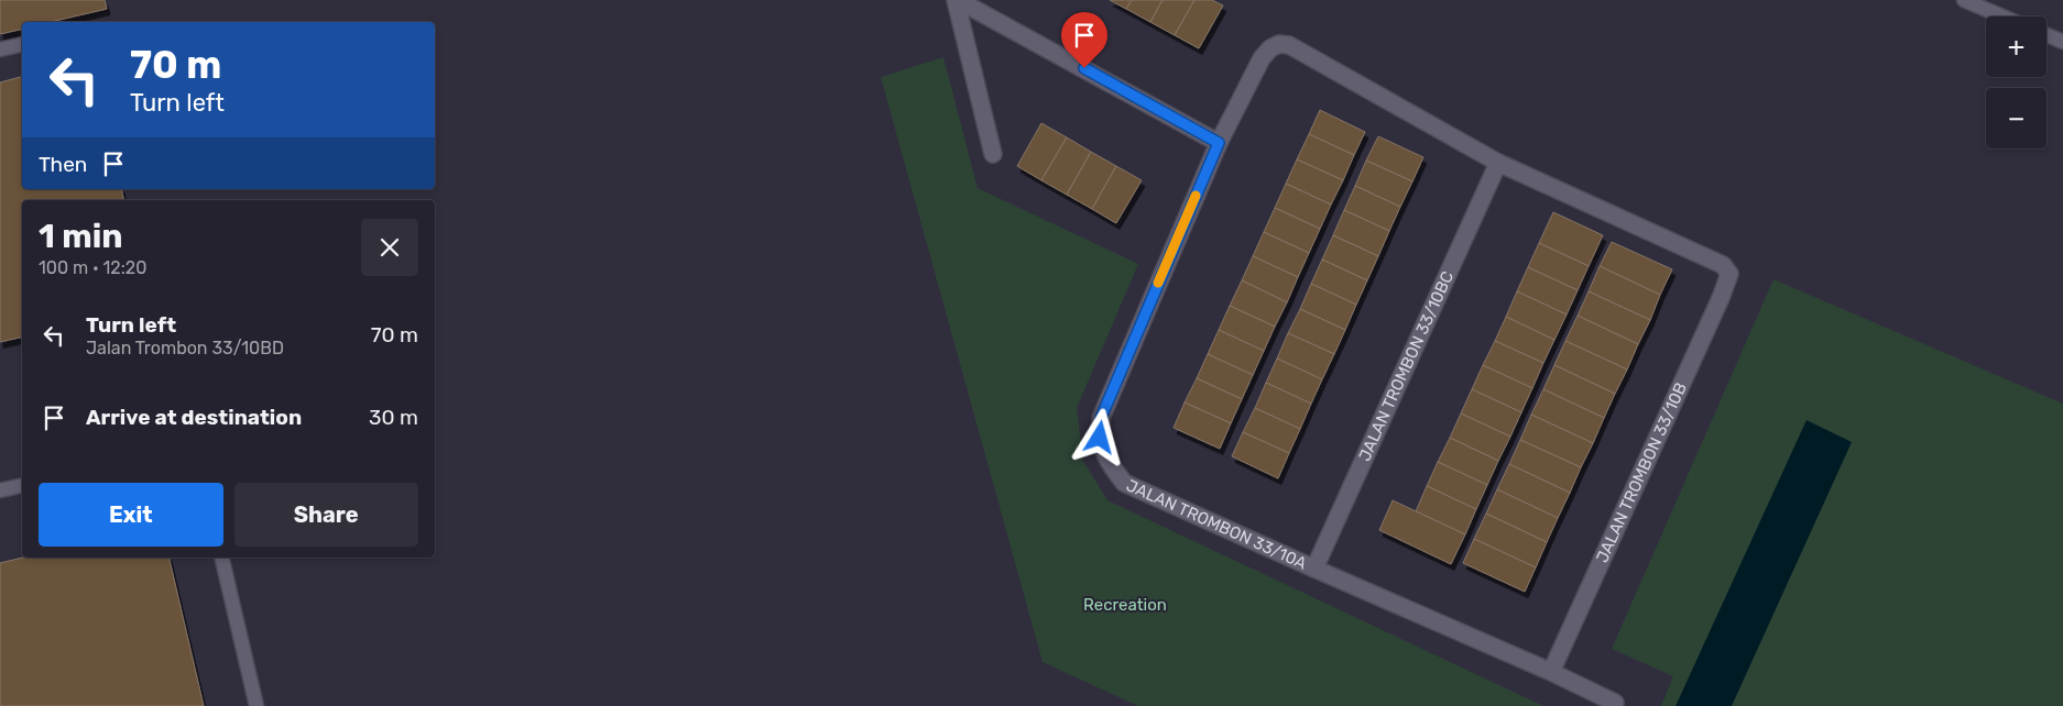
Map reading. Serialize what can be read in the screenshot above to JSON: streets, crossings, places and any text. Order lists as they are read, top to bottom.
{
  "streets": {
    "street": ["JALAN TROMBON 33/10BC", "JALAN TROMBON 33/10B", "JALAN TROMBON 33/10A"]
  },
  "crossings": [
    ["JALAN TROMBON 33/10BC", "JALAN TROMBON 33/10B"],
    ["JALAN TROMBON 33/10BC", "JALAN TROMBON 33/10A"],
    ["JALAN TROMBON 33/10B", "JALAN TROMBON 33/10A"]
  ],
  "parks": ["Recreation"],
  "page": {
    "map_buttons": ["+", "−"],
    "turn": ["70 m", "Turn left"],
    "then": "Then",
    "heading": ["1 min", "100 m · 12:20"],
    "list": [
      {
        "name": "Turn left",
        "note": "Jalan Trombon 33/10BD",
        "value": "70 m"
      },
      {
        "name": "Arrive at destination",
        "value": "30 m"
      }
    ],
    "buttons": ["Exit", "Share"]
  }
}
